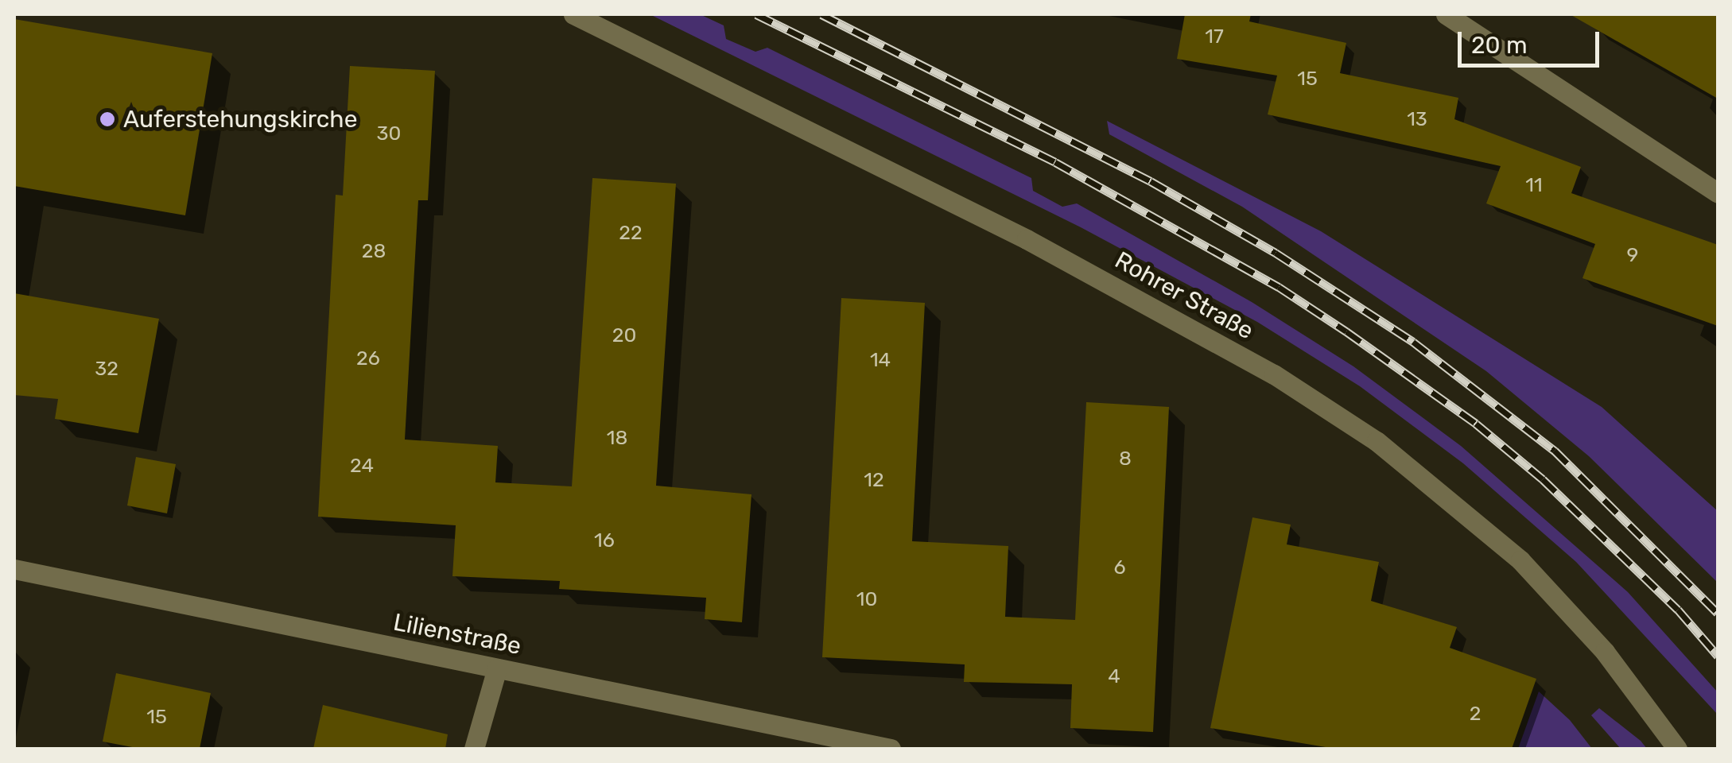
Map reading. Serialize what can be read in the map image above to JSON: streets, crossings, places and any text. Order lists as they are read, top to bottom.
{
  "streets": {
    "street": ["Rohrer Straße", "Lilienstraße"]
  },
  "places": ["Auferstehungskirche"],
  "house_numbers": [
    "17",
    "15",
    "13",
    "30",
    "11",
    "22",
    "28",
    "9",
    "20",
    "26",
    "14",
    "32",
    "18",
    "8",
    "24",
    "12",
    "16",
    "6",
    "10",
    "4",
    "2",
    "15"
  ],
  "scale_bar": "20 m"
}
